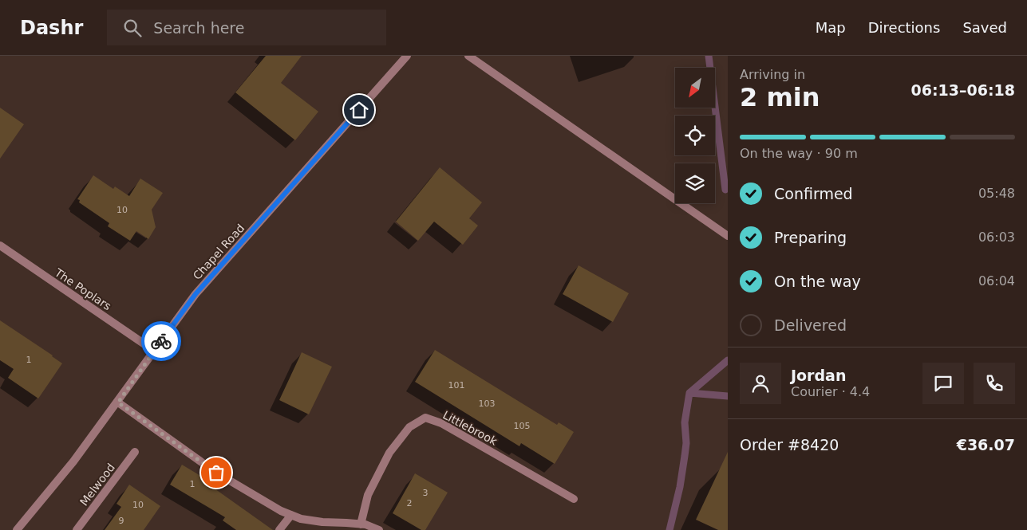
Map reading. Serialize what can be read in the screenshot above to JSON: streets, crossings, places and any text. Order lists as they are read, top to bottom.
{
  "streets": {
    "street": [
      "Chapel Road",
      "The Poplars",
      "Littlebrook",
      "Melwood"
    ]
  },
  "crossings": [
    ["Chapel Road", "The Poplars"]
  ],
  "house_numbers": [
    "10",
    "1",
    "101",
    "103",
    "105",
    "1",
    "3",
    "2",
    "10",
    "9"
  ],
  "north": "bottom left",
  "page": {
    "header": "Dashr",
    "search": "Search here",
    "nav": ["Map", "Directions", "Saved"],
    "heading": ["2 min", "Arriving in", "06:13–06:18"],
    "panel": [
      "Jordan",
      "Courier · 4.4",
      "Order #8420",
      "€36.07"
    ],
    "bar": "On the way · 90 m",
    "list": [
      ["Confirmed", "05:48"],
      ["Preparing", "06:03"],
      ["On the way", "06:04"],
      "Delivered"
    ]
  }
}
